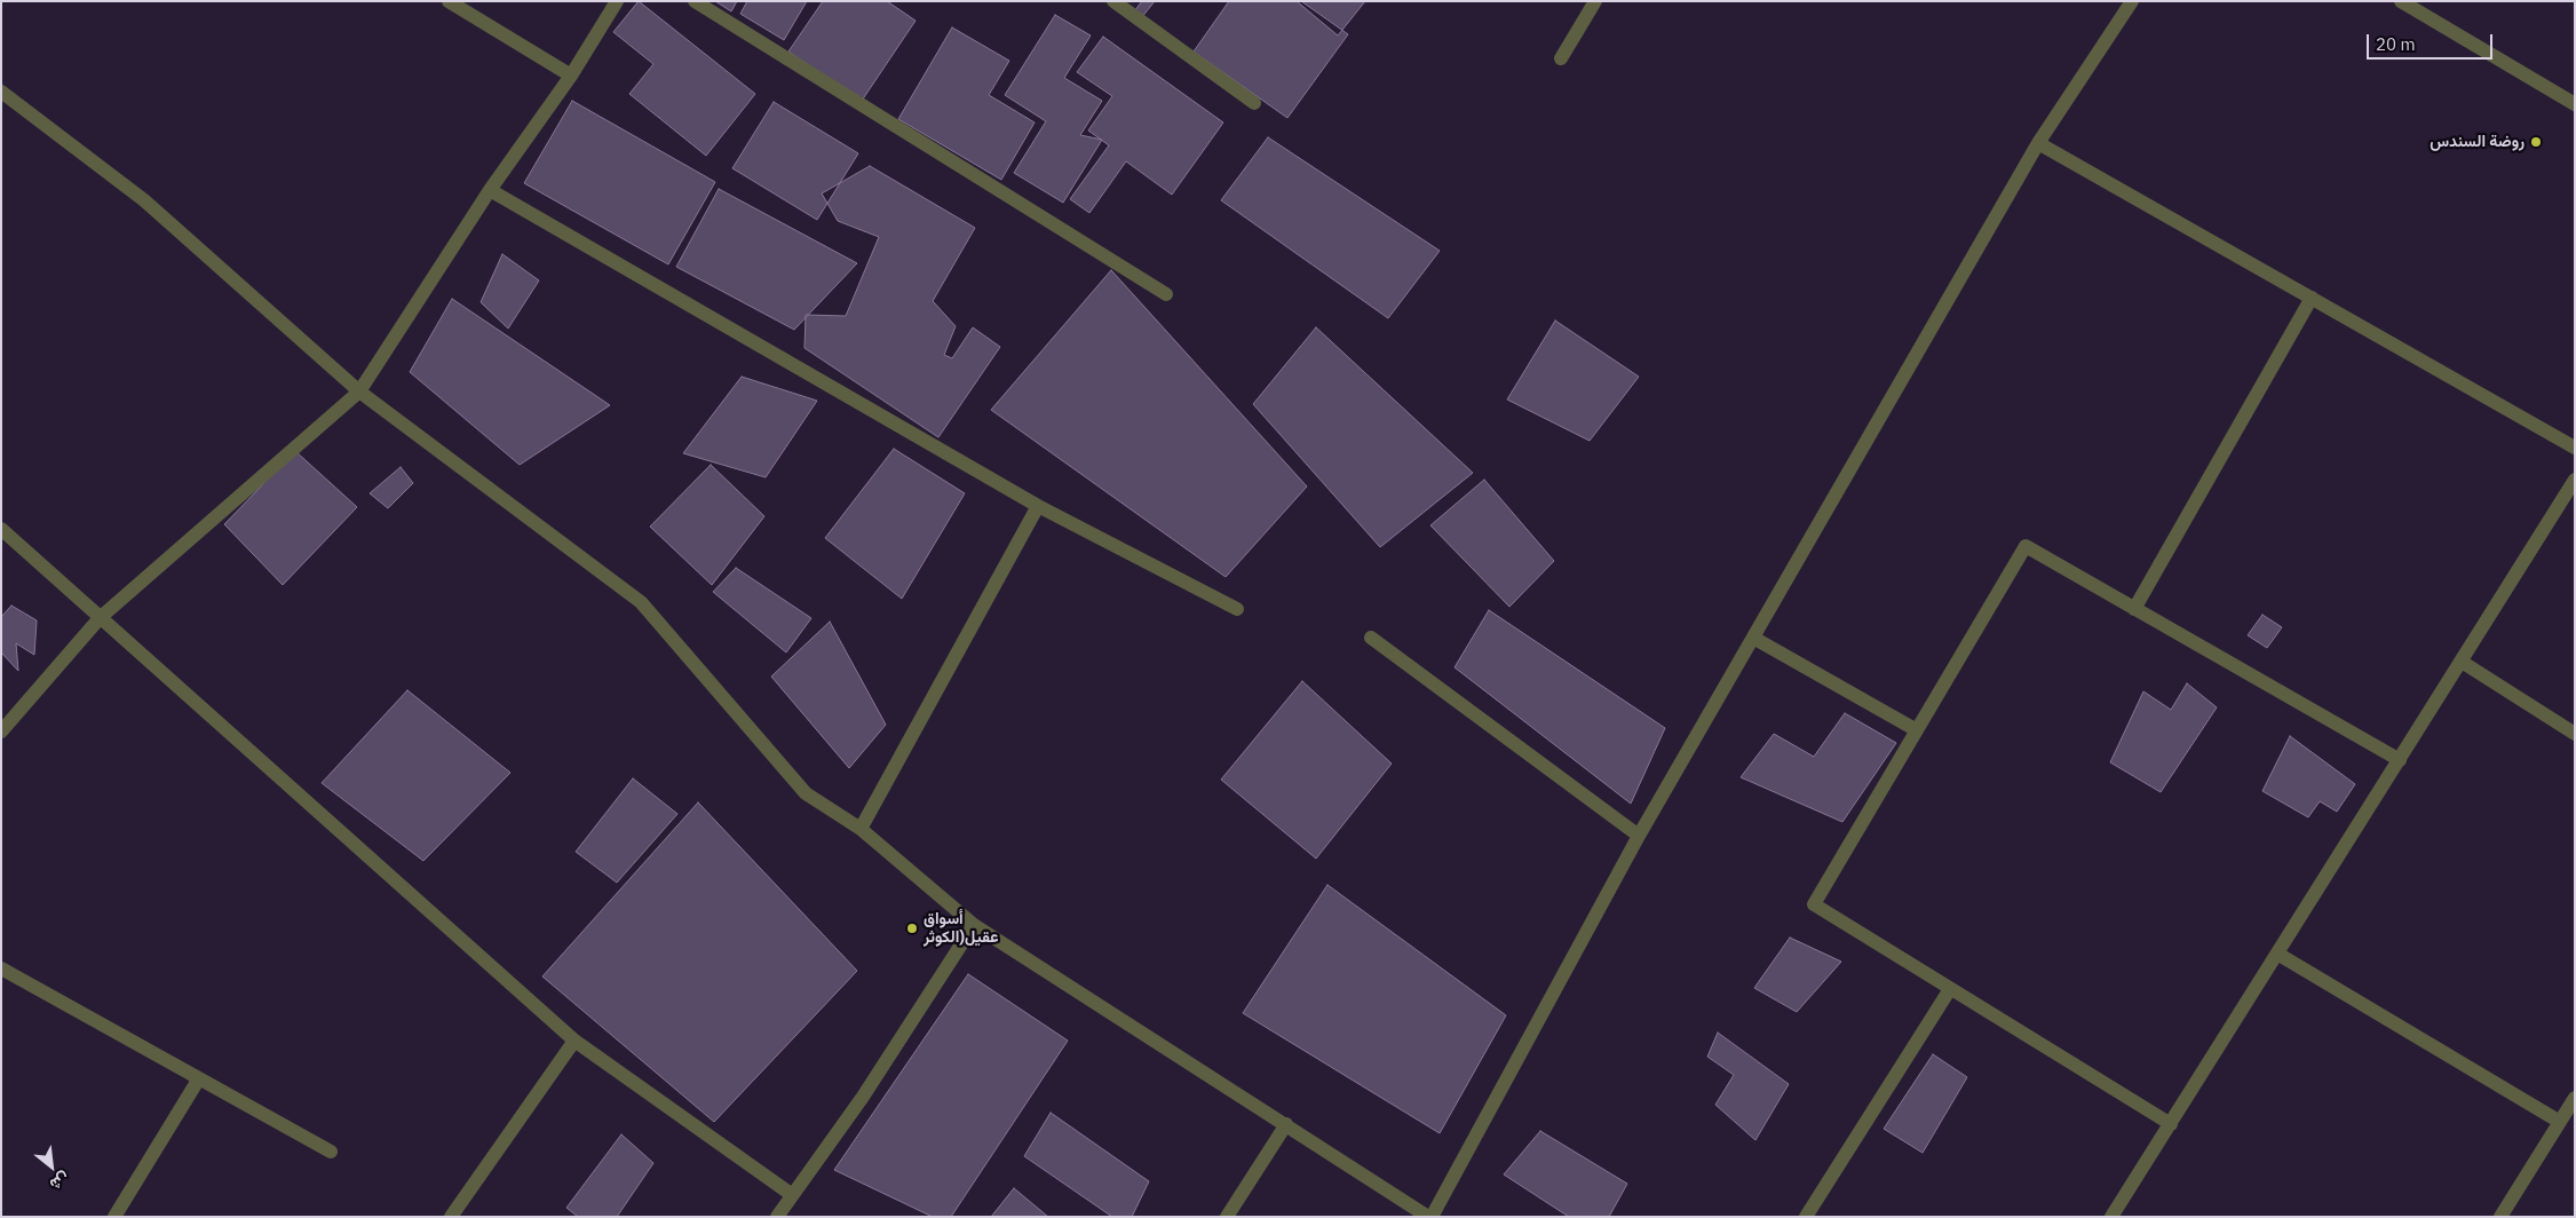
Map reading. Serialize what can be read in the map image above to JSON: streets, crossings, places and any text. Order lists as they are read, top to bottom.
{
  "places": ["روضة السندس", "أسواق عقيل(الكوثر"],
  "scale_bar": "20 m",
  "north": "bottom right"
}
